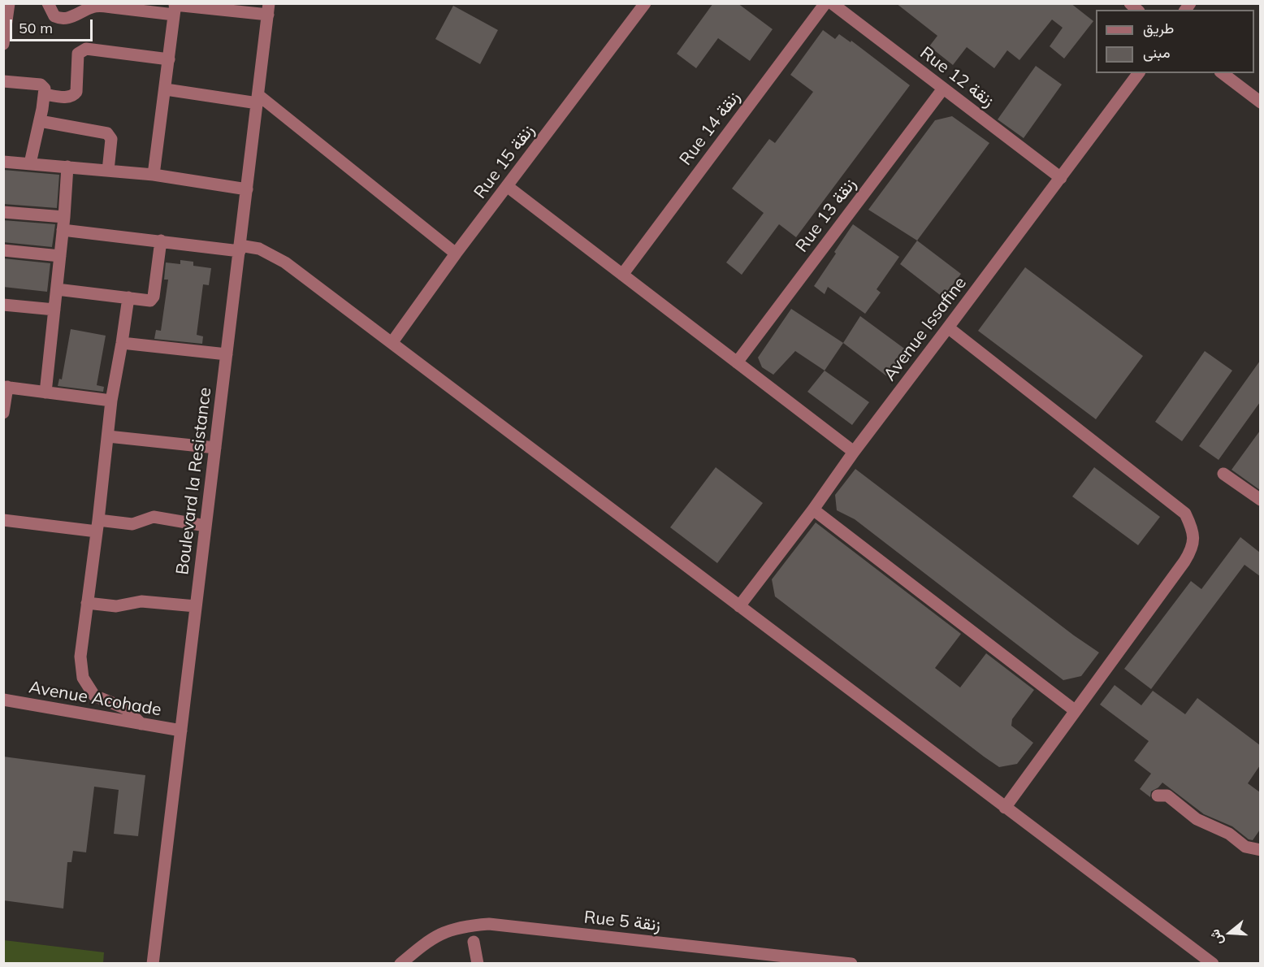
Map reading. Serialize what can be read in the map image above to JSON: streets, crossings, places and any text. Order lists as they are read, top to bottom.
{
  "streets": {
    "street": [
      "Rue 12 زنقة",
      "Rue 14 زنقة",
      "Rue 15 زنقة",
      "Rue 13 زنقة",
      "Avenue Issafine",
      "Boulevard la Resistance",
      "Avenue Acohade",
      "Rue 5 زنقة"
    ]
  },
  "crossings": [
    ["Rue 12 زنقة", "Rue 13 زنقة"],
    ["Rue 12 زنقة", "Avenue Issafine"],
    ["Boulevard la Resistance", "Avenue Acohade"]
  ],
  "legend": ["طريق", "مبنى"],
  "scale_bar": "50 m",
  "north": "left"
}
